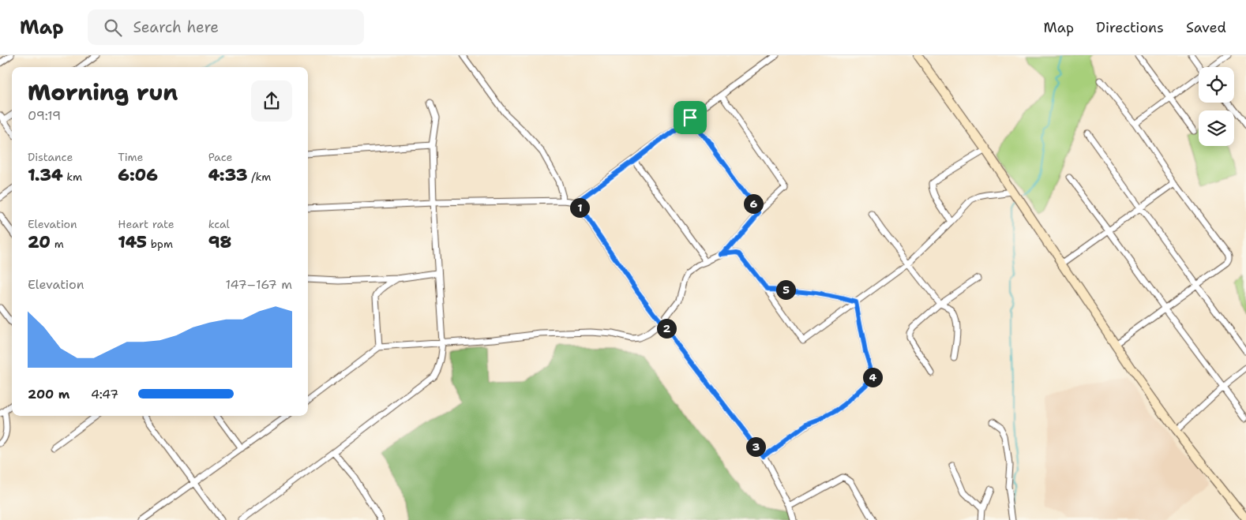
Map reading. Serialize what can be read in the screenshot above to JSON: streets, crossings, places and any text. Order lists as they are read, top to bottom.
{
  "page": {
    "header": "Map",
    "search": "Search here",
    "nav": ["Map", "Directions", "Saved"],
    "heading": ["Morning run", "09:19"],
    "stats": [
      ["Distance", "1.34 km"],
      ["Time", "6:06"],
      ["Pace", "4:33 /km"],
      ["Elevation", "20 m"],
      ["Heart rate", "145 bpm"],
      ["kcal", "98"]
    ],
    "pins": [
      "6",
      "1",
      "5",
      "2",
      "4",
      "3"
    ],
    "chart": ["Elevation", "147–167 m"],
    "list": [
      {
        "name": "200 m",
        "note": "4:47"
      }
    ]
  }
}
